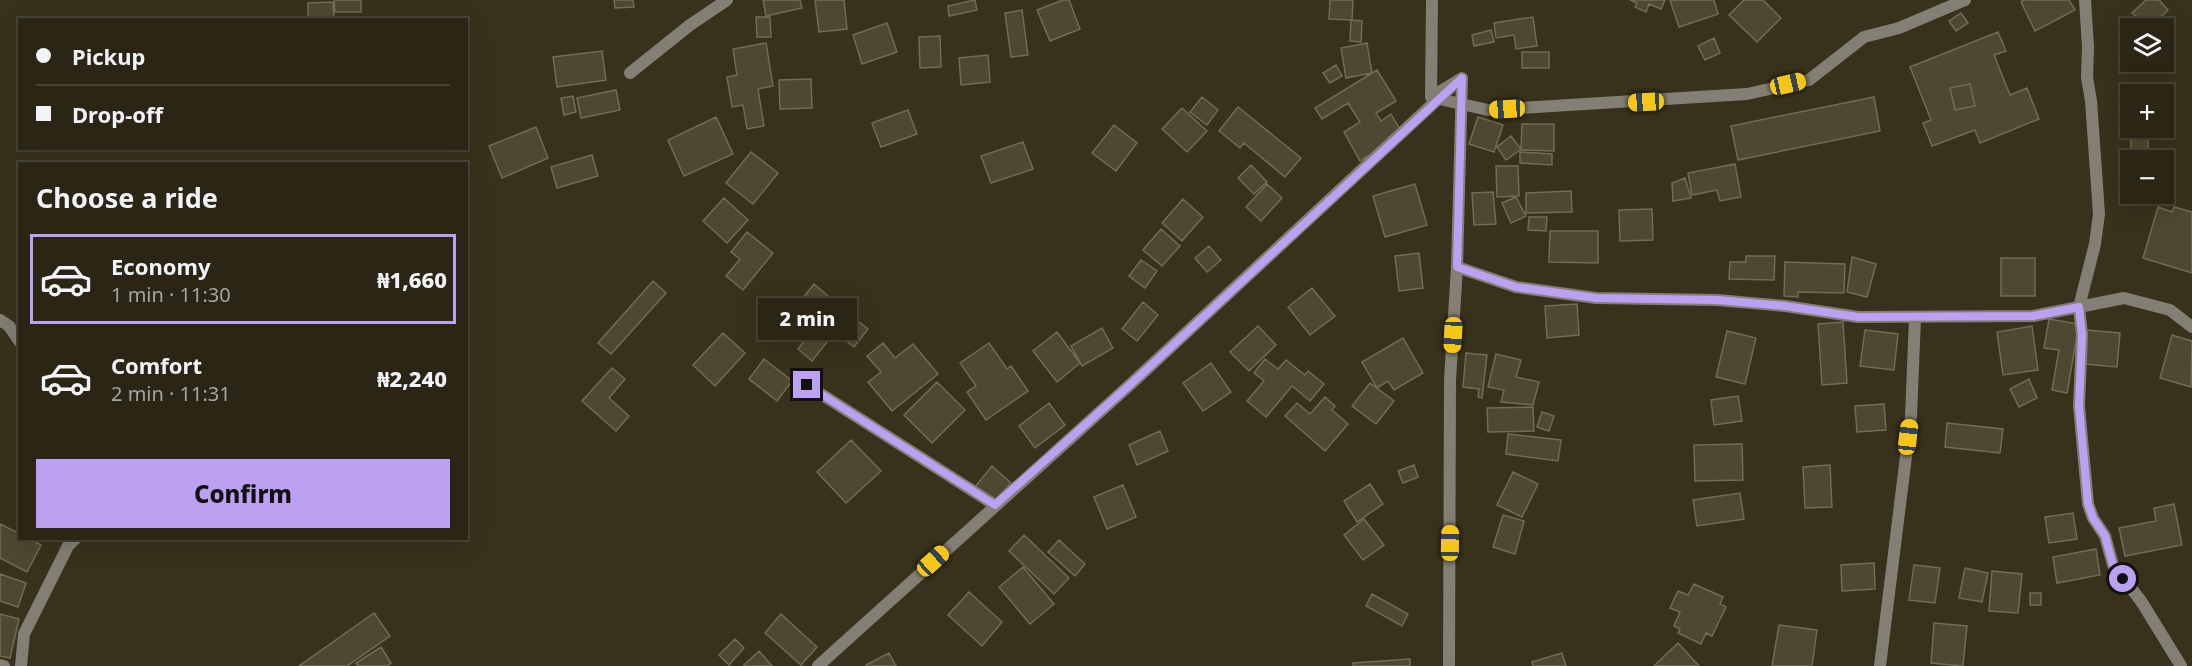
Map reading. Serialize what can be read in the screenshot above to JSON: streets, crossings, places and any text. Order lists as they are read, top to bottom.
{
  "page": {
    "map_buttons": ["+", "−"],
    "banner": ["Pickup", "Drop-off"],
    "heading": "Choose a ride",
    "list": [
      {
        "name": "Economy",
        "note": "1 min · 11:30",
        "value": "₦1,660"
      },
      {
        "name": "Comfort",
        "note": "2 min · 11:31",
        "value": "₦2,240"
      }
    ],
    "bubble": "2 min",
    "buttons": "Confirm"
  }
}
